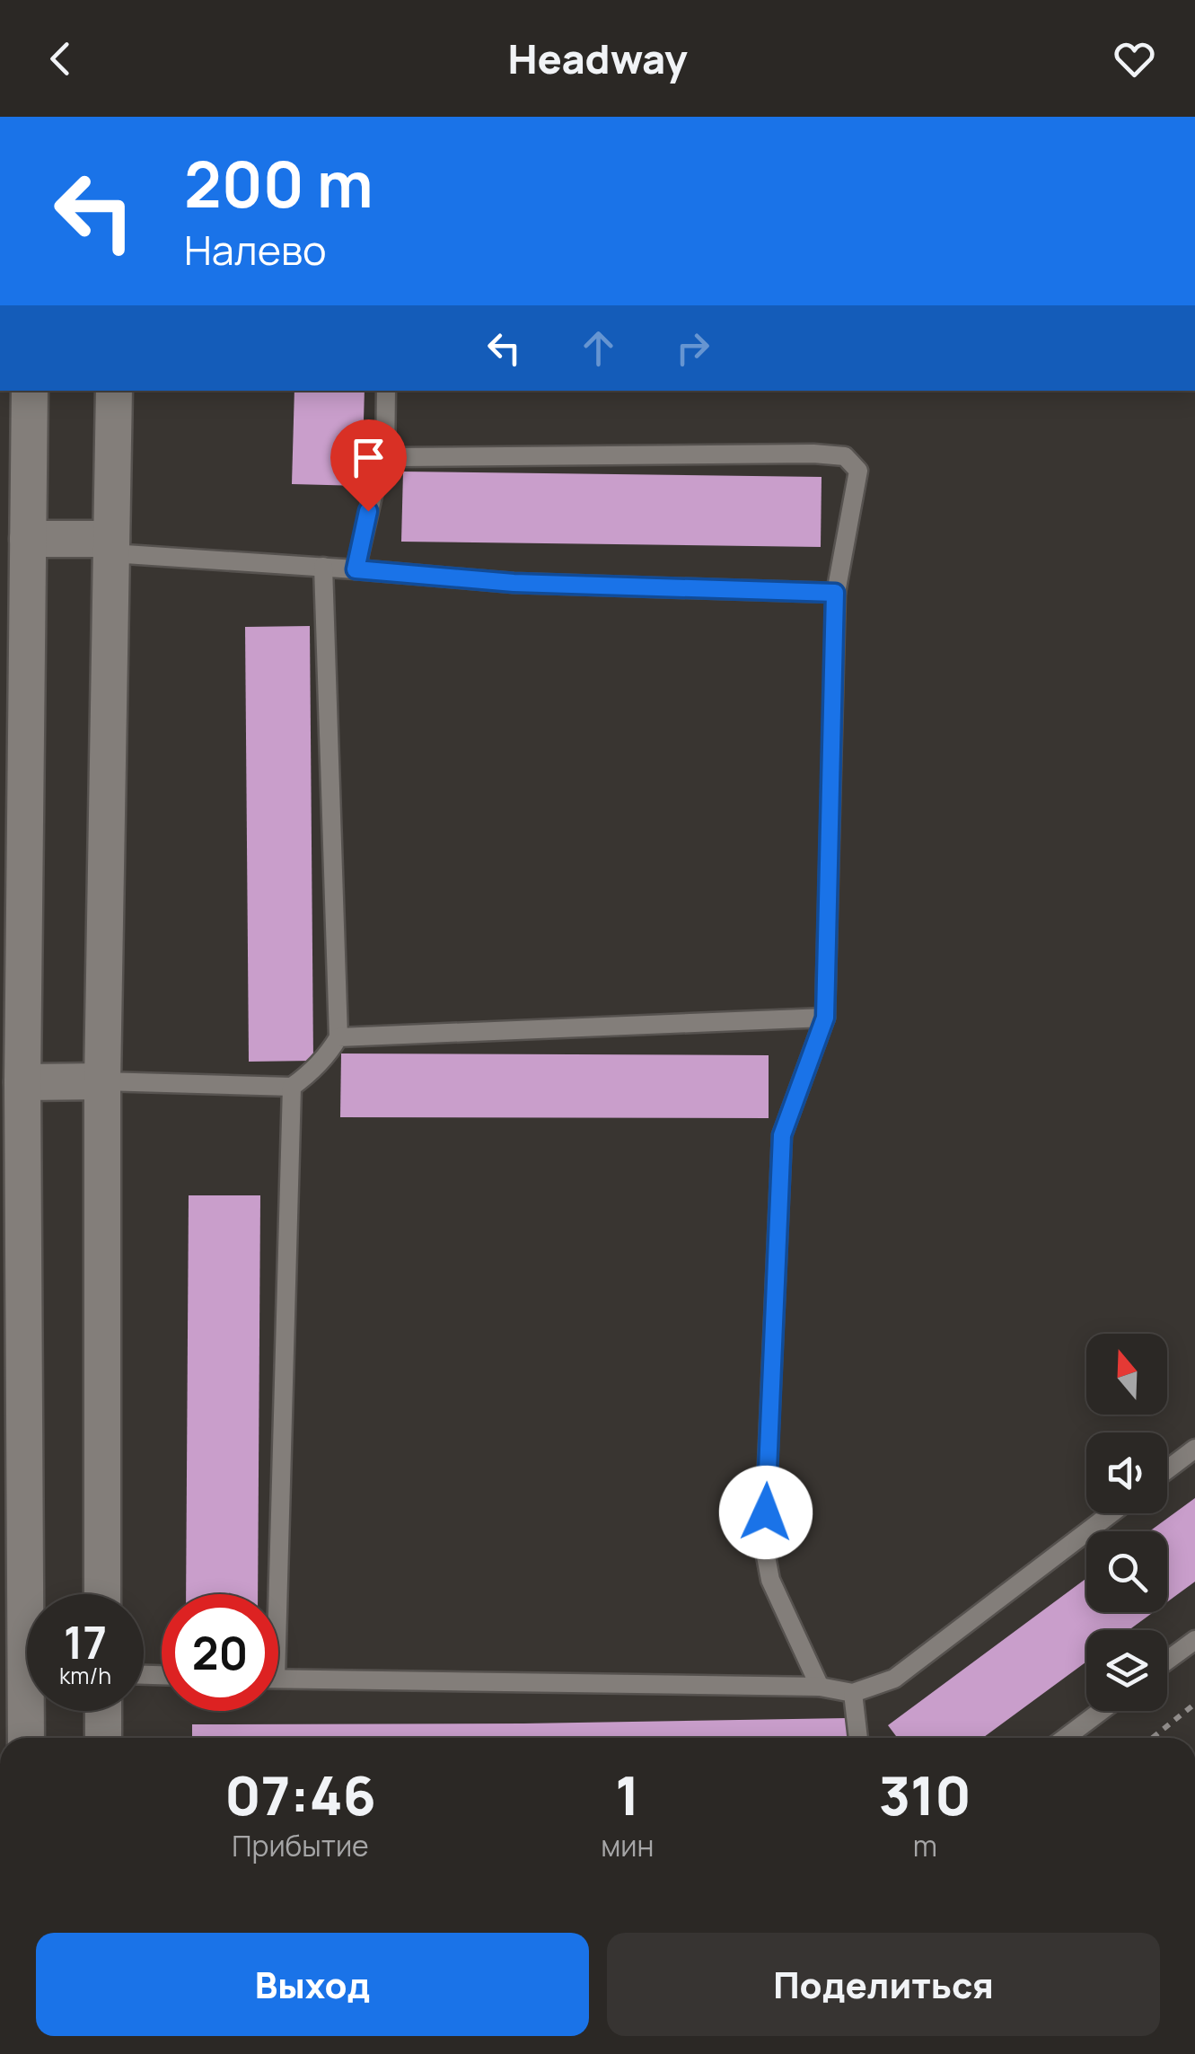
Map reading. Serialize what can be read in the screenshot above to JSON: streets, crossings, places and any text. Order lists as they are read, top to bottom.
{
  "north": "top",
  "page": {
    "header": "Headway",
    "turn": ["200 m", "Налево"],
    "speed": "17 km/h",
    "limit": "20",
    "eta": [
      "07:46",
      "Прибытие",
      "1",
      "мин",
      "310",
      "m"
    ],
    "buttons": ["Выход", "Поделиться"]
  }
}
